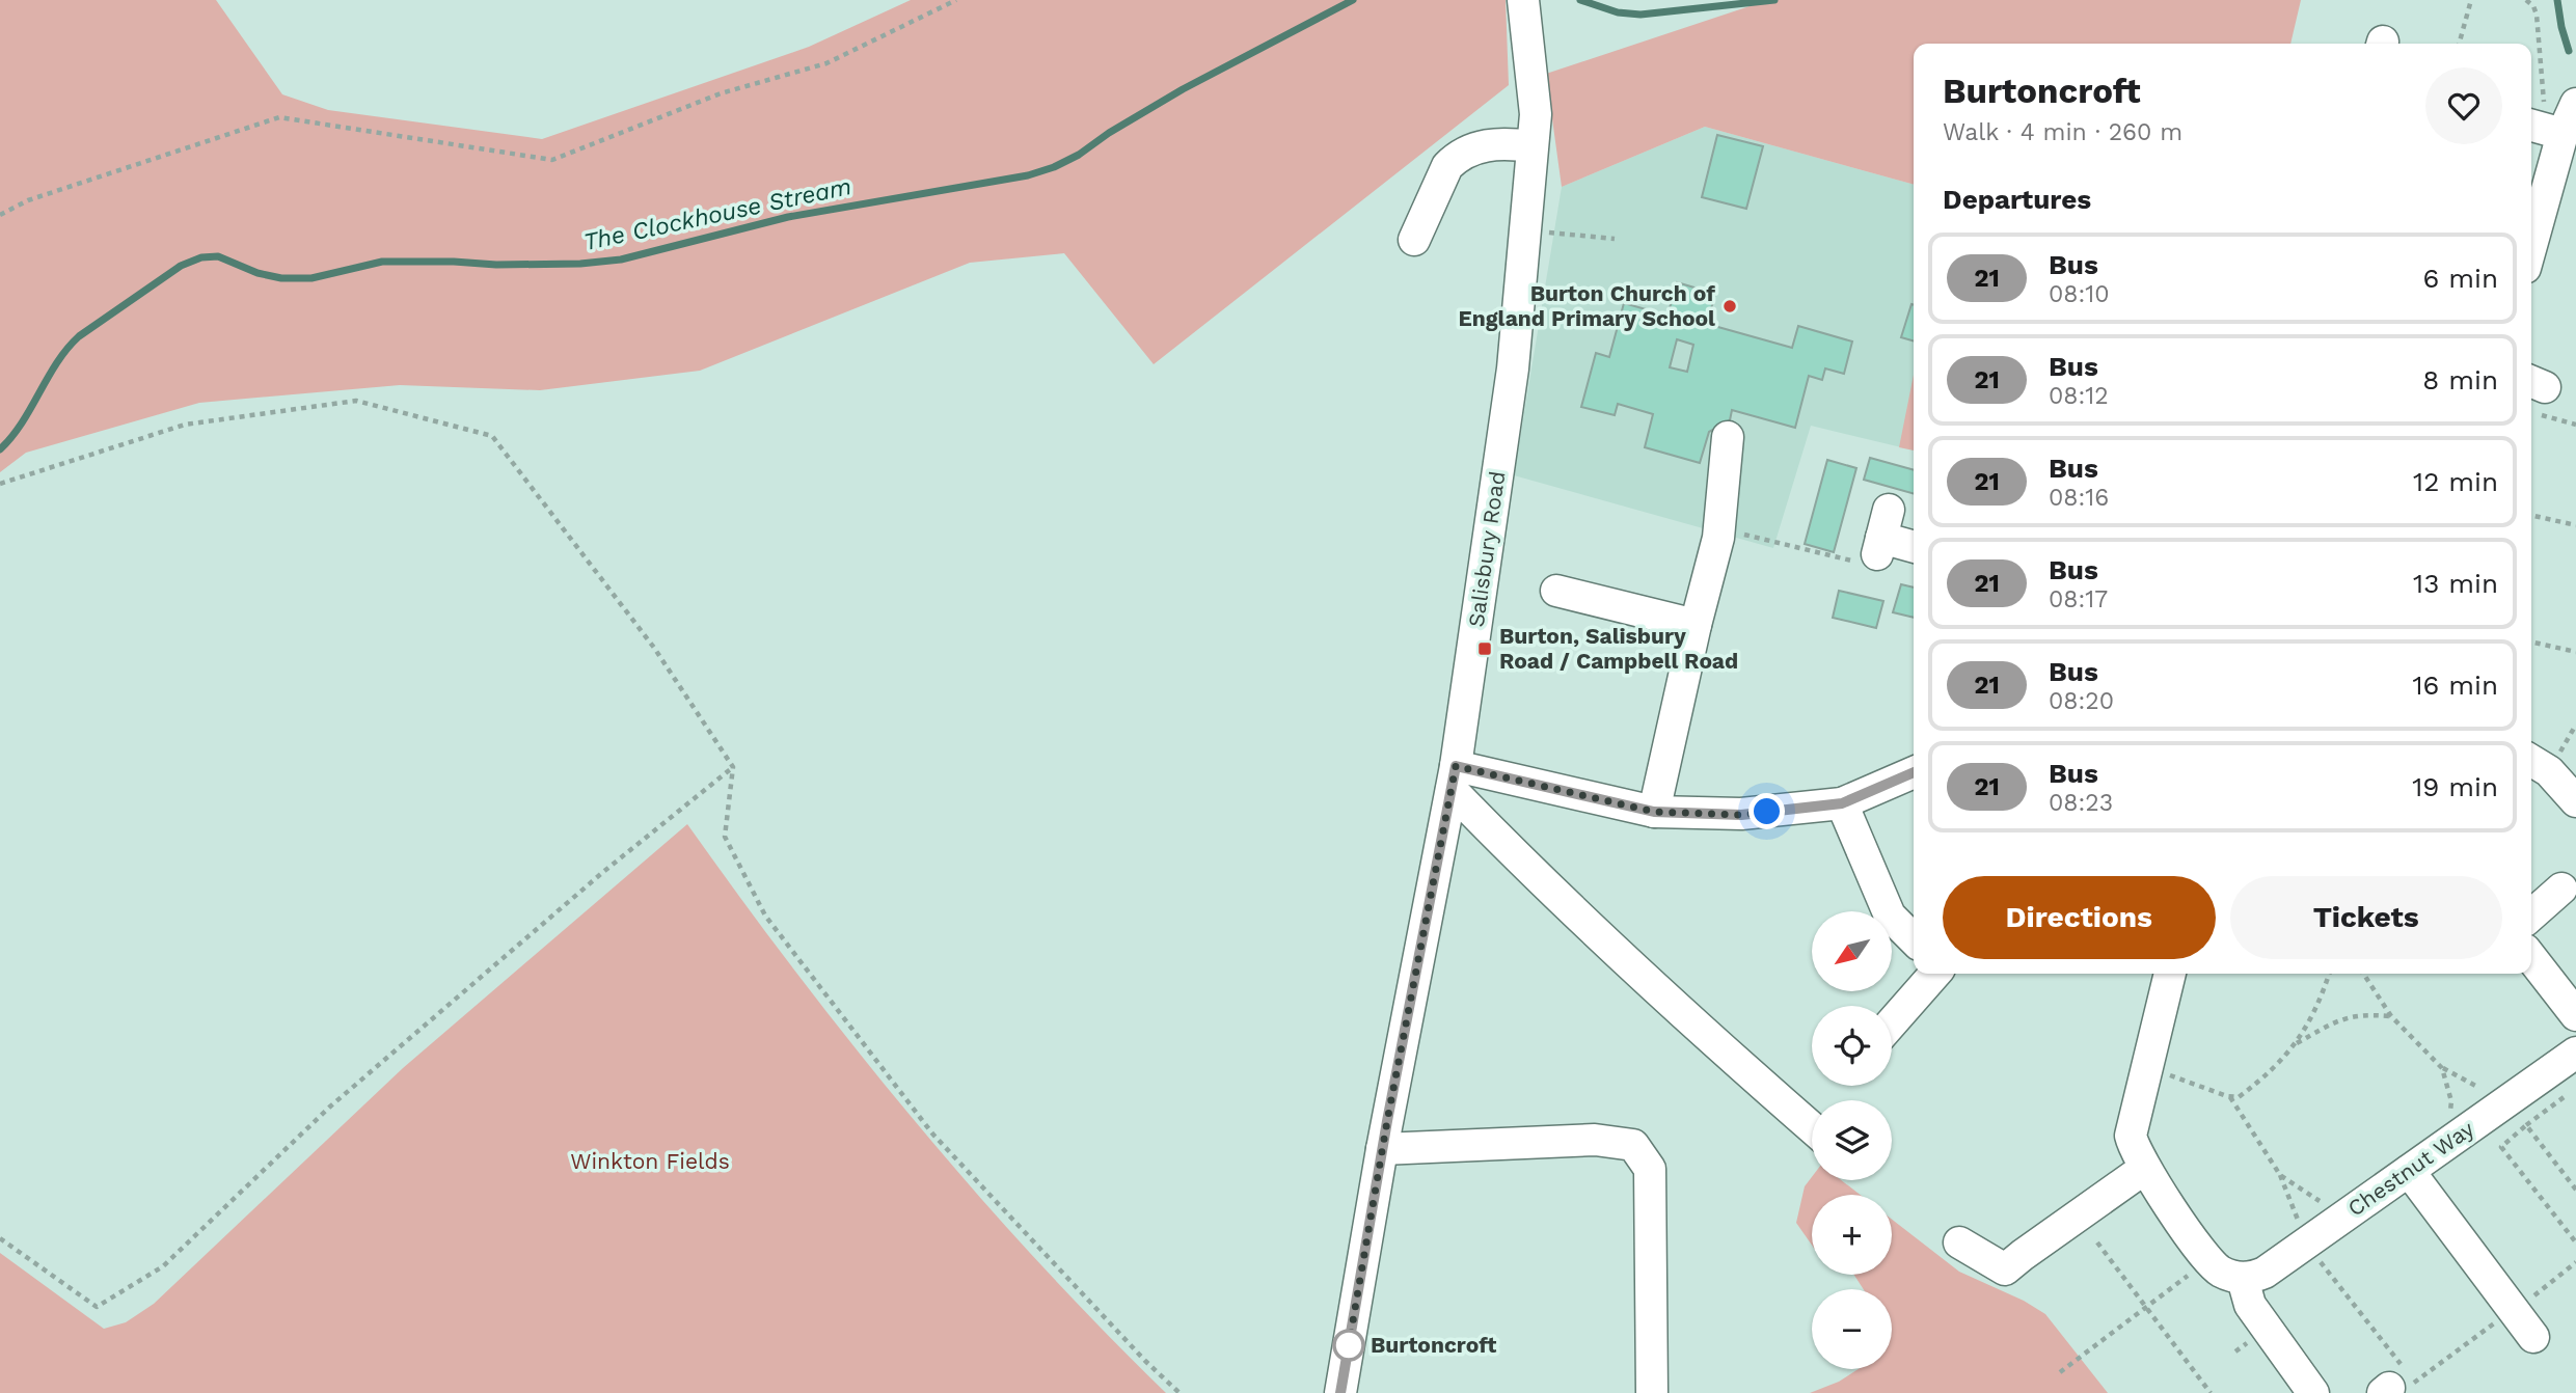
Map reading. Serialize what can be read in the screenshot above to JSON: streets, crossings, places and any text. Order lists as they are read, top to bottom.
{
  "streets": {
    "street": ["Salisbury Road", "Chestnut Way"]
  },
  "water": ["The Clockhouse Stream"],
  "parks": ["Winkton Fields"],
  "places": {
    "other": ["Burton Church of England Primary School", "Burtoncroft"],
    "transit": ["Burton, Salisbury Road / Campbell Road"]
  },
  "lines": ["bus line 21"],
  "north": "bottom left",
  "page": {
    "heading": [
      ["Burtoncroft", "Walk · 4 min · 260 m"],
      "Departures"
    ],
    "list": [
      {
        "mark": "21",
        "name": "Bus",
        "note": "08:10",
        "value": "6 min"
      },
      {
        "mark": "21",
        "name": "Bus",
        "note": "08:12",
        "value": "8 min"
      },
      {
        "mark": "21",
        "name": "Bus",
        "note": "08:16",
        "value": "12 min"
      },
      {
        "mark": "21",
        "name": "Bus",
        "note": "08:17",
        "value": "13 min"
      },
      {
        "mark": "21",
        "name": "Bus",
        "note": "08:20",
        "value": "16 min"
      },
      {
        "mark": "21",
        "name": "Bus",
        "note": "08:23",
        "value": "19 min"
      }
    ],
    "buttons": ["Directions", "Tickets"],
    "map_buttons": ["+", "−"]
  }
}
